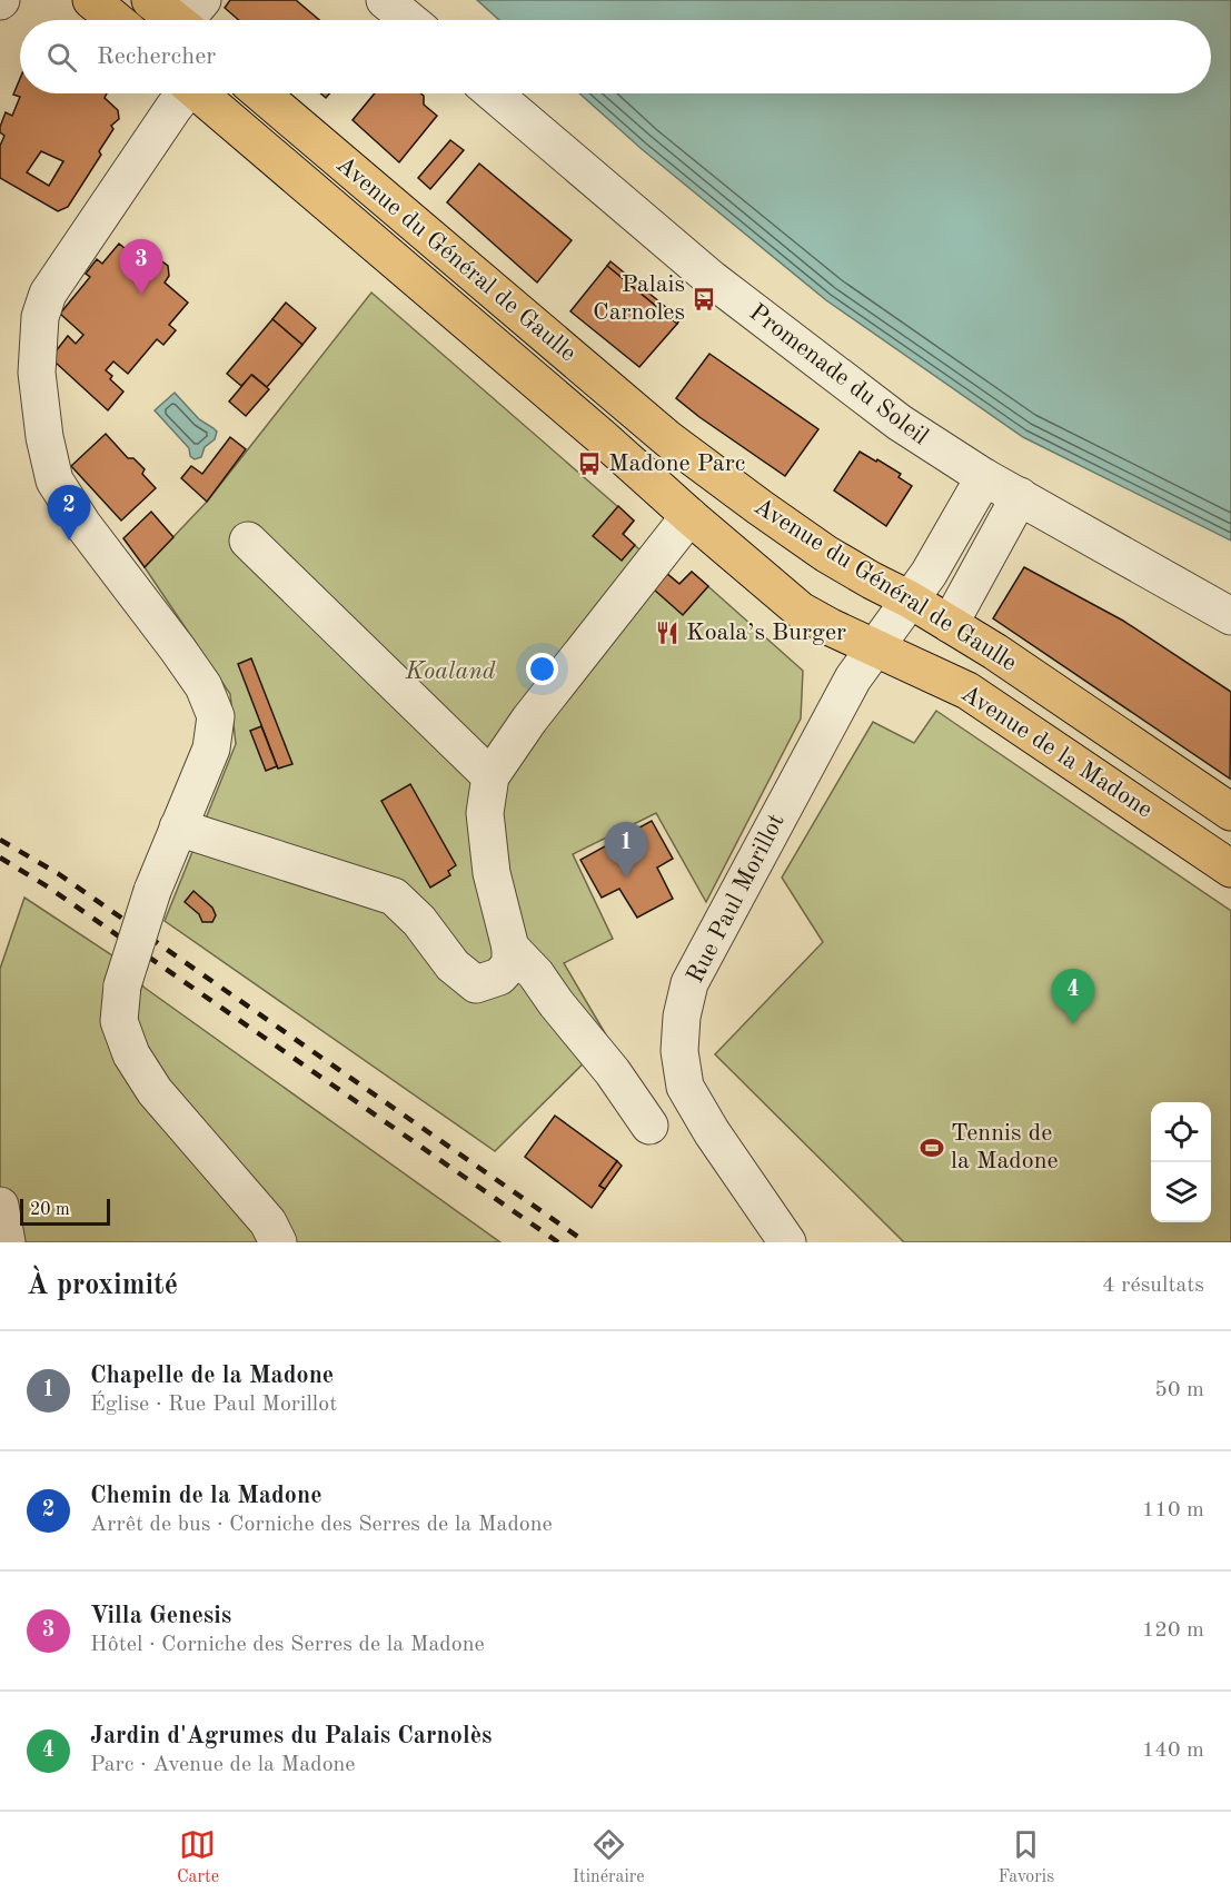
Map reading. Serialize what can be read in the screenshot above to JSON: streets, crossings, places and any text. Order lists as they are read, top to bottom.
{
  "streets": {
    "main road": ["Avenue du Général de Gaulle", "Avenue de la Madone"],
    "street": ["Promenade du Soleil", "Rue Paul Morillot"]
  },
  "crossings": [
    ["Avenue du Général de Gaulle", "Avenue de la Madone"],
    ["Avenue du Général de Gaulle", "Rue Paul Morillot"],
    ["Promenade du Soleil", "Rue Paul Morillot"],
    ["Avenue de la Madone", "Rue Paul Morillot"]
  ],
  "parks": ["Koaland"],
  "places": {
    "bus stop": ["Palais Carnoles", "Madone Parc"],
    "restaurant": ["Koala’s Burger"],
    "sports": ["Tennis de la Madone"]
  },
  "scale_bar": "20 m",
  "page": {
    "search": "Rechercher",
    "pins": [
      "3",
      "2",
      "1",
      "4"
    ],
    "scale": "20 m",
    "heading": ["À proximité", "4 résultats"],
    "list": [
      {
        "mark": "1",
        "name": "Chapelle de la Madone",
        "note": "Église · Rue Paul Morillot",
        "value": "50 m"
      },
      {
        "mark": "2",
        "name": "Chemin de la Madone",
        "note": "Arrêt de bus · Corniche des Serres de la Madone",
        "value": "110 m"
      },
      {
        "mark": "3",
        "name": "Villa Genesis",
        "note": "Hôtel · Corniche des Serres de la Madone",
        "value": "120 m"
      },
      {
        "mark": "4",
        "name": "Jardin d'Agrumes du Palais Carnolès",
        "note": "Parc · Avenue de la Madone",
        "value": "140 m"
      }
    ],
    "nav": ["Carte", "Itinéraire", "Favoris"]
  }
}
